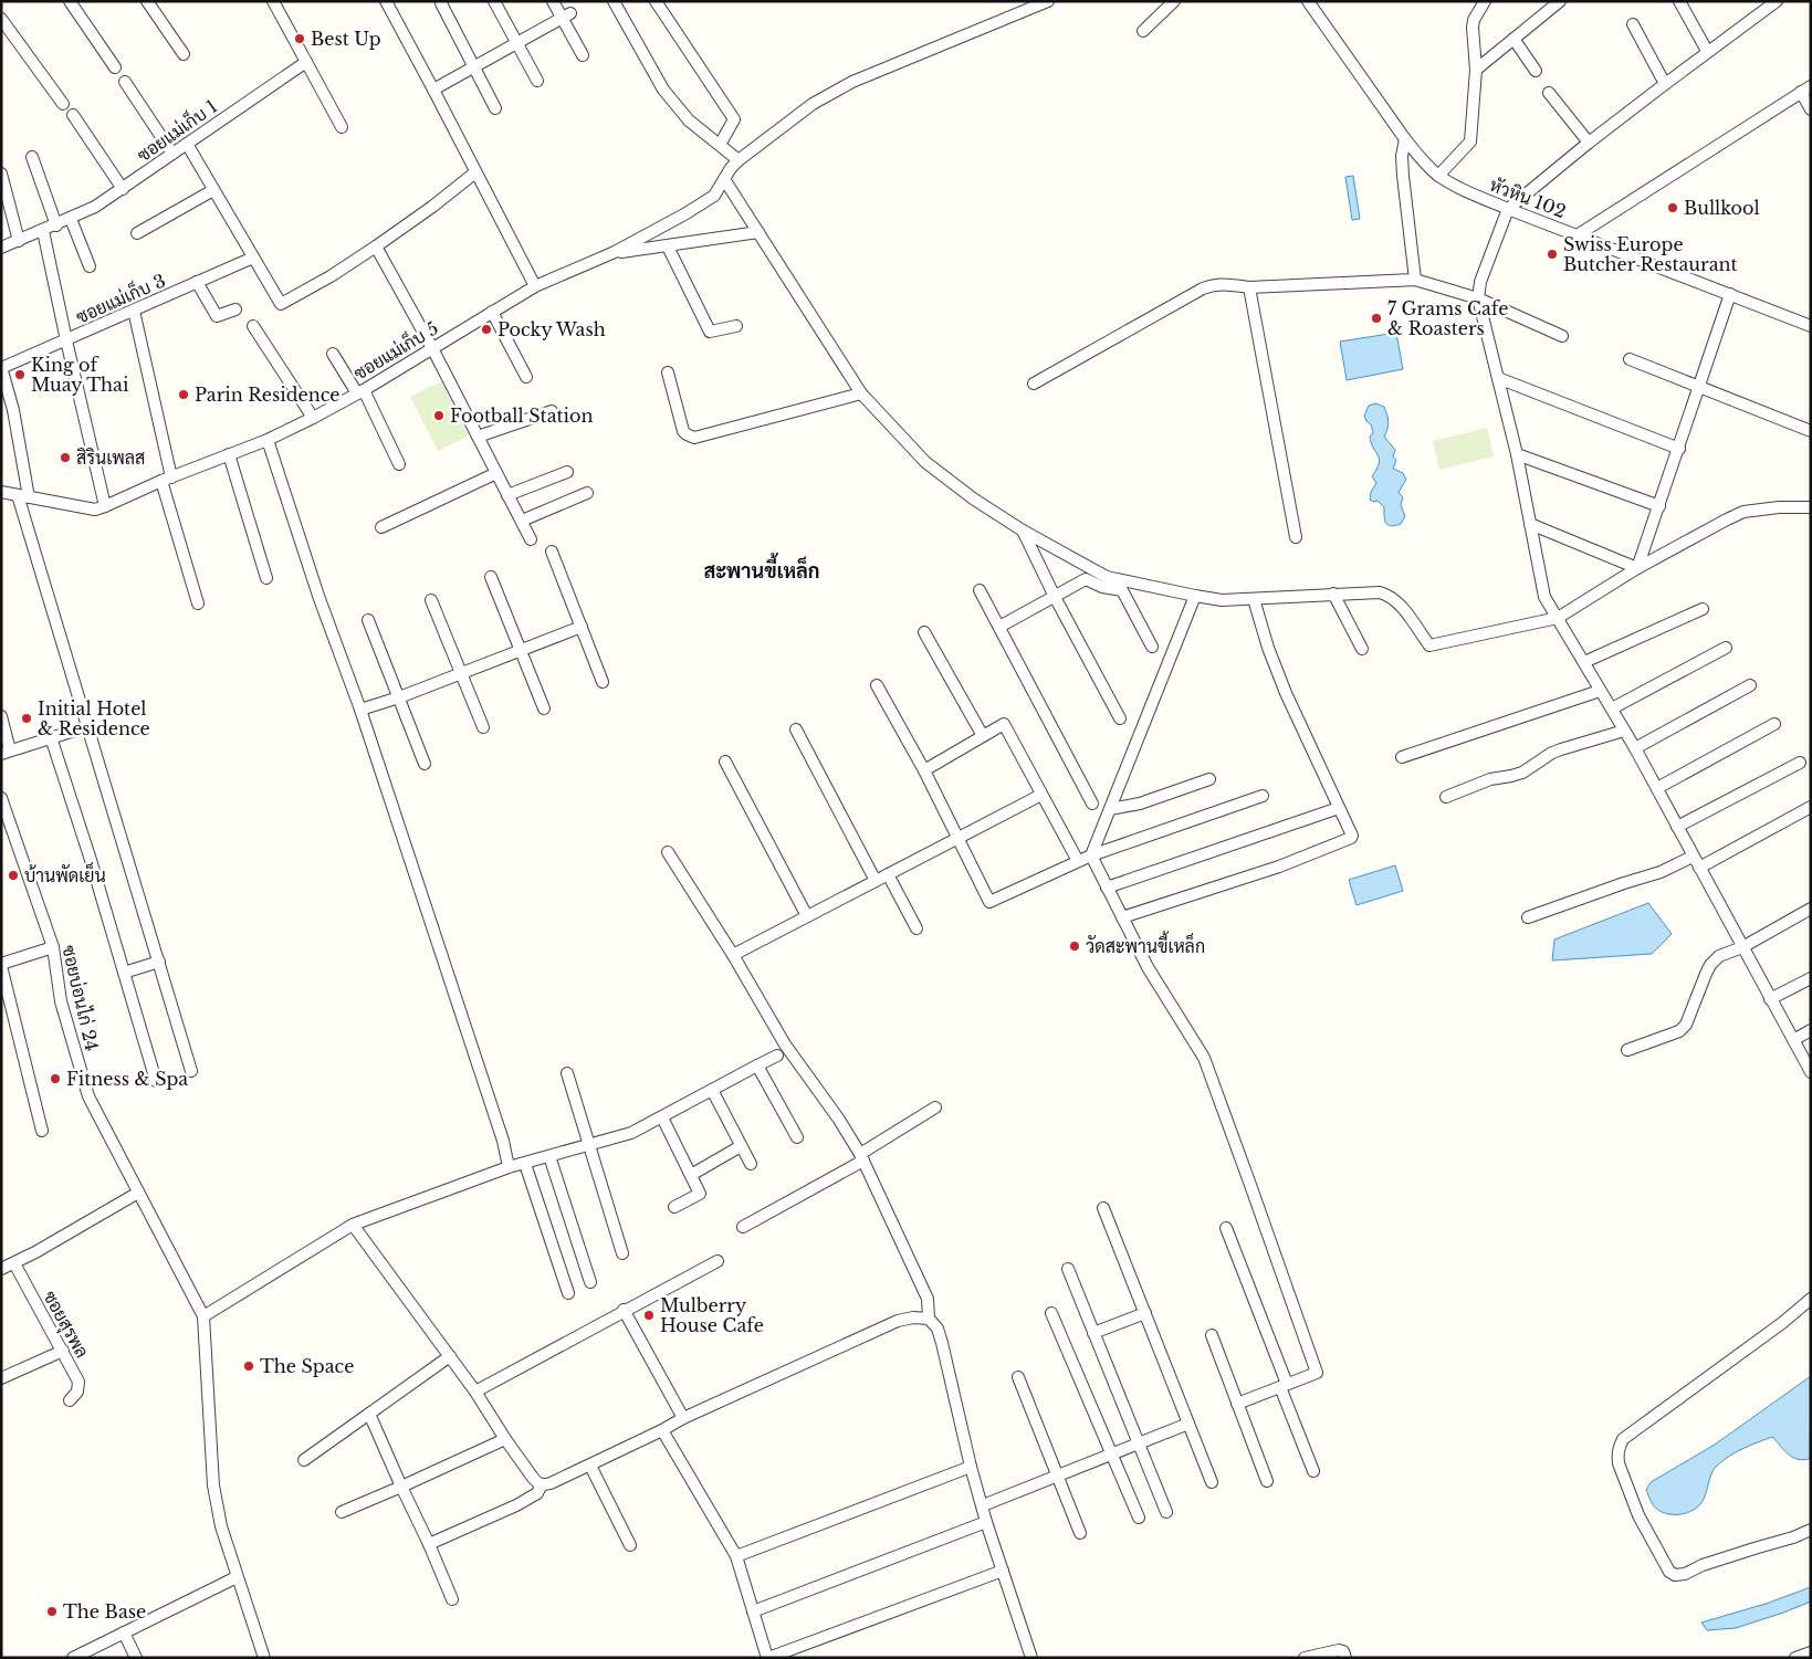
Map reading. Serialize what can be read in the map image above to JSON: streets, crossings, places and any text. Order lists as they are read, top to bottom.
{
  "streets": {
    "street": [
      "ซอยแม่เก็บ 1",
      "หัวหิน 102",
      "ซอยแม่เก็บ 3",
      "ซอยแม่เก็บ 5",
      "ซอยบ่อนไก่ 24",
      "ซอยสุรพล"
    ]
  },
  "districts": ["สะพานขี้เหล็ก"],
  "places": [
    "Best Up",
    "Bullkool",
    "Swiss Europe Butcher Restaurant",
    "7 Grams Cafe & Roasters",
    "Pocky Wash",
    "King of Muay Thai",
    "Parin Residence",
    "Football Station",
    "สิรินเพลส",
    "Initial Hotel & Residence",
    "บ้านพัดเย็น",
    "วัดสะพานขี้เหล็ก",
    "Fitness & Spa",
    "Mulberry House Cafe",
    "The Space",
    "The Base"
  ]
}
